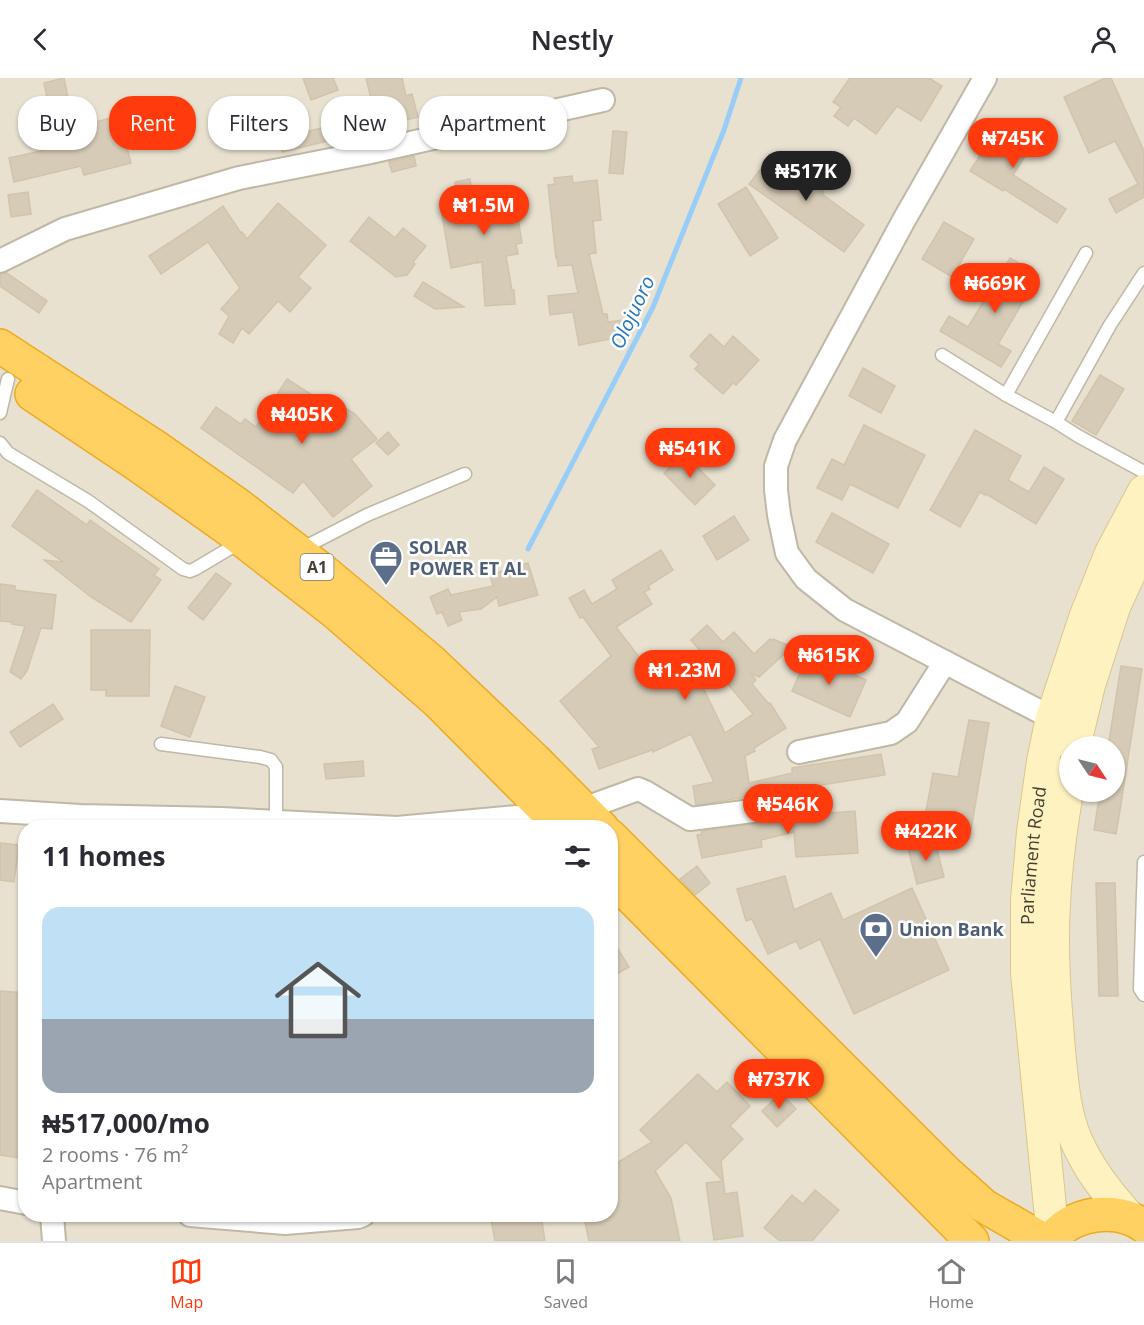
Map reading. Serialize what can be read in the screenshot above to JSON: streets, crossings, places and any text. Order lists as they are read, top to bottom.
{
  "streets": {
    "highway": ["A1"],
    "main road": ["Parliament Road"]
  },
  "water": ["Olojuoro"],
  "places": {
    "office": ["SOLAR POWER ET AL"],
    "bank": ["Union Bank"]
  },
  "north": "bottom right",
  "page": {
    "header": "Nestly",
    "chip": [
      "Buy",
      "Rent",
      "Filters",
      "New",
      "Apartment"
    ],
    "price": [
      "₦745K",
      "₦517K",
      "₦1.5M",
      "₦669K",
      "₦405K",
      "₦541K",
      "₦615K",
      "₦1.23M",
      "₦546K",
      "₦422K",
      "₦737K"
    ],
    "heading": "11 homes",
    "list": [
      {
        "name": "₦517,000/mo",
        "note": "2 rooms · 76 m² · Apartment"
      }
    ],
    "tabs": ["Map", "Saved", "Home"]
  }
}
